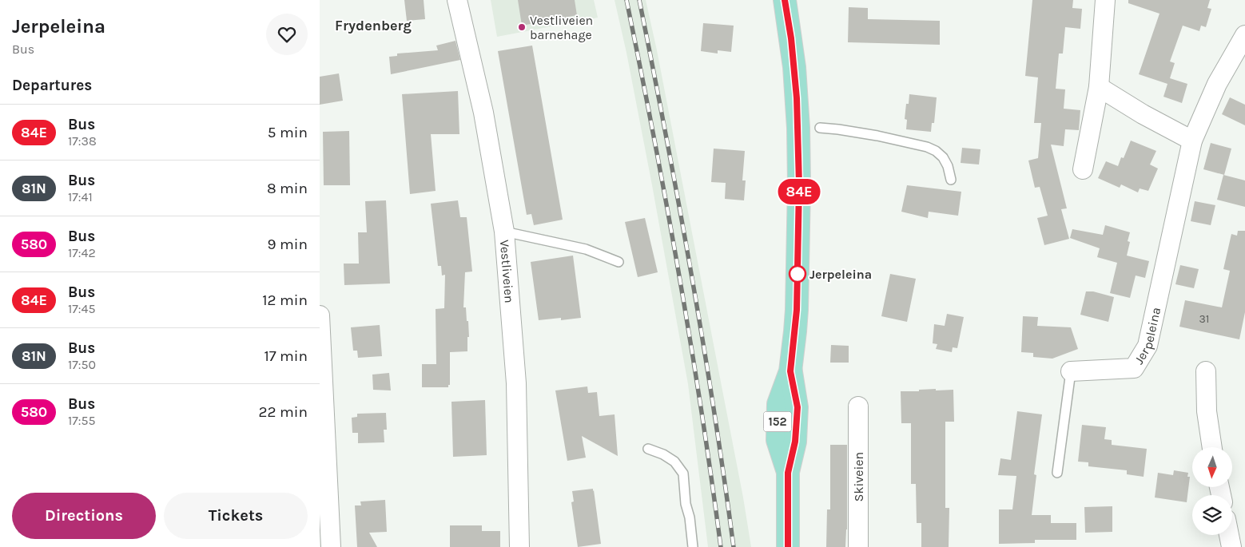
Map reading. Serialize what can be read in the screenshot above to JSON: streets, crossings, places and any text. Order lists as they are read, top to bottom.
{
  "streets": {
    "main road": ["152"],
    "street": ["Vestliveien", "Jerpeleina", "Skiveien"]
  },
  "districts": ["Frydenberg"],
  "places": ["Vestliveien barnehage", "Jerpeleina"],
  "lines": ["bus line 84E"],
  "house_numbers": ["31"],
  "north": "bottom",
  "page": {
    "heading": [
      ["Jerpeleina", "Bus"],
      "Departures"
    ],
    "on_map": "84E",
    "list": [
      {
        "mark": "84E",
        "name": "Bus",
        "note": "17:38",
        "value": "5 min"
      },
      {
        "mark": "81N",
        "name": "Bus",
        "note": "17:41",
        "value": "8 min"
      },
      {
        "mark": "580",
        "name": "Bus",
        "note": "17:42",
        "value": "9 min"
      },
      {
        "mark": "84E",
        "name": "Bus",
        "note": "17:45",
        "value": "12 min"
      },
      {
        "mark": "81N",
        "name": "Bus",
        "note": "17:50",
        "value": "17 min"
      },
      {
        "mark": "580",
        "name": "Bus",
        "note": "17:55",
        "value": "22 min"
      }
    ],
    "buttons": ["Directions", "Tickets"]
  }
}
